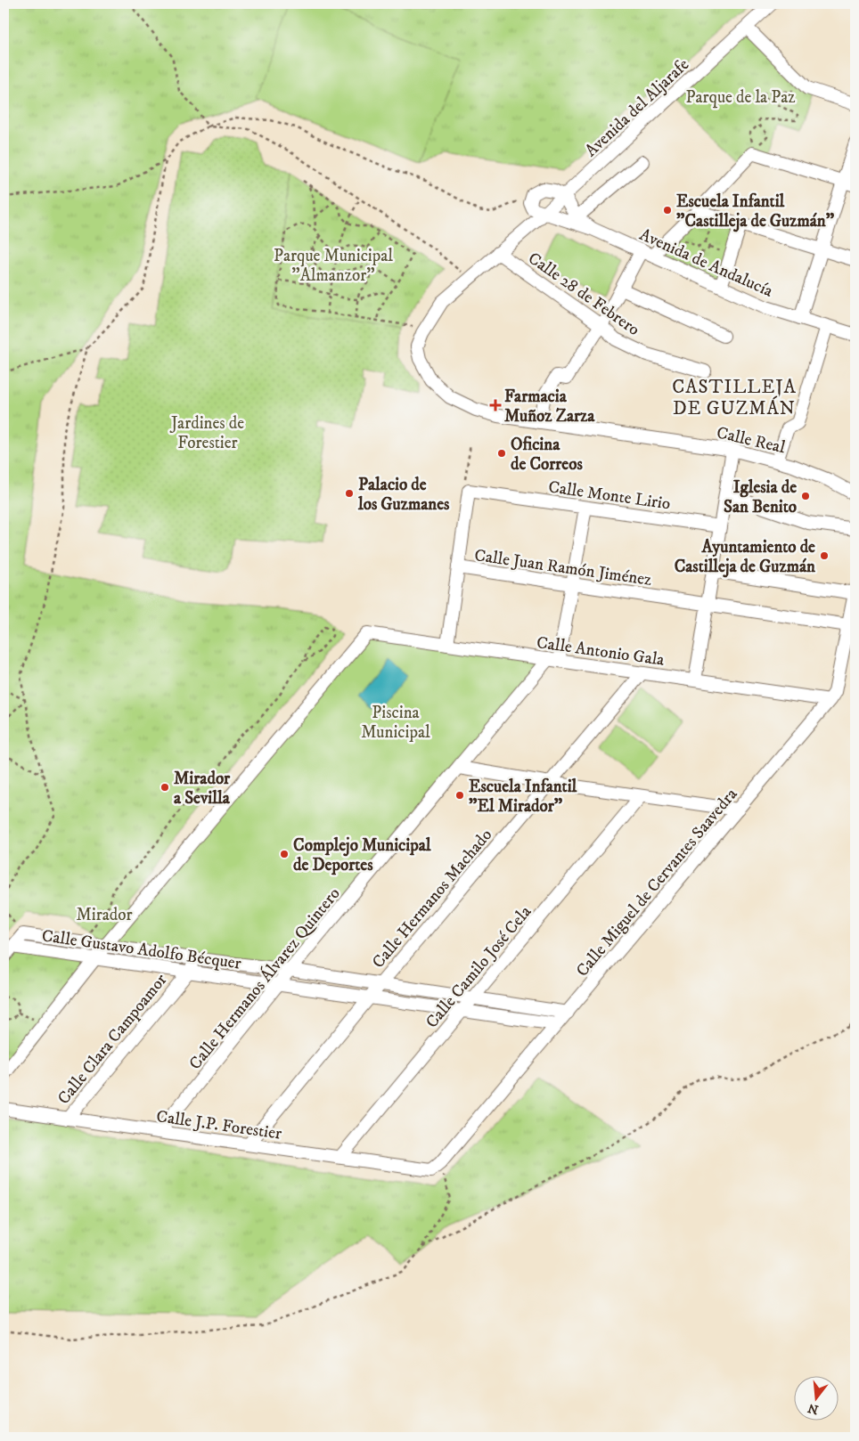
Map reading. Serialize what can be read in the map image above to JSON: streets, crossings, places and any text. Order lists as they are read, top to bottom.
{
  "streets": {
    "street": [
      "Avenida del Aljarafe",
      "Avenida de Andalucía",
      "Calle 28 de Febrero",
      "Calle Real",
      "Calle Monte Lirio",
      "Calle Juan Ramón Jiménez",
      "Calle Antonio Gala",
      "Calle Miguel de Cervantes Saavedra",
      "Calle Hermanos Machado",
      "Calle Gustavo Adolfo Bécquer",
      "Calle Camilo José Cela",
      "Calle Hermanos Álvarez Quintero",
      "Calle Clara Campoamor",
      "Calle J.P. Forestier"
    ]
  },
  "crossings": [
    ["Avenida del Aljarafe", "Avenida de Andalucía"],
    ["Avenida del Aljarafe", "Calle 28 de Febrero"],
    ["Avenida del Aljarafe", "Calle Real"],
    ["Calle Juan Ramón Jiménez", "Calle Miguel de Cervantes Saavedra"],
    ["Calle Antonio Gala", "Calle Miguel de Cervantes Saavedra"],
    ["Calle Antonio Gala", "Calle Hermanos Machado"],
    ["Calle Antonio Gala", "Calle Gustavo Adolfo Bécquer"],
    ["Calle Antonio Gala", "Calle Hermanos Álvarez Quintero"],
    ["Calle Miguel de Cervantes Saavedra", "Calle Gustavo Adolfo Bécquer"],
    ["Calle Miguel de Cervantes Saavedra", "Calle J.P. Forestier"],
    ["Calle Hermanos Machado", "Calle Gustavo Adolfo Bécquer"],
    ["Calle Hermanos Machado", "Calle J.P. Forestier"],
    ["Calle Gustavo Adolfo Bécquer", "Calle Camilo José Cela"],
    ["Calle Gustavo Adolfo Bécquer", "Calle Hermanos Álvarez Quintero"],
    ["Calle Gustavo Adolfo Bécquer", "Calle Clara Campoamor"],
    ["Calle Camilo José Cela", "Calle J.P. Forestier"],
    ["Calle Hermanos Álvarez Quintero", "Calle J.P. Forestier"],
    ["Calle Clara Campoamor", "Calle J.P. Forestier"]
  ],
  "districts": ["CASTILLEJA DE GUZMÁN"],
  "parks": [
    "Parque de la Paz",
    "Parque Municipal \"Almanzor\"",
    "Jardines de Forestier",
    "Piscina Municipal",
    "Mirador"
  ],
  "places": {
    "other": [
      "Escuela Infantil \"Castilleja de Guzmán\"",
      "Oficina de Correos",
      "Palacio de los Guzmanes",
      "Iglesia de San Benito",
      "Ayuntamiento de Castilleja de Guzmán",
      "Mirador a Sevilla",
      "Escuela Infantil \"El Mirador\"",
      "Complejo Municipal de Deportes"
    ],
    "health": ["Farmacia Muñoz Zarza"]
  },
  "north": "bottom"
}
